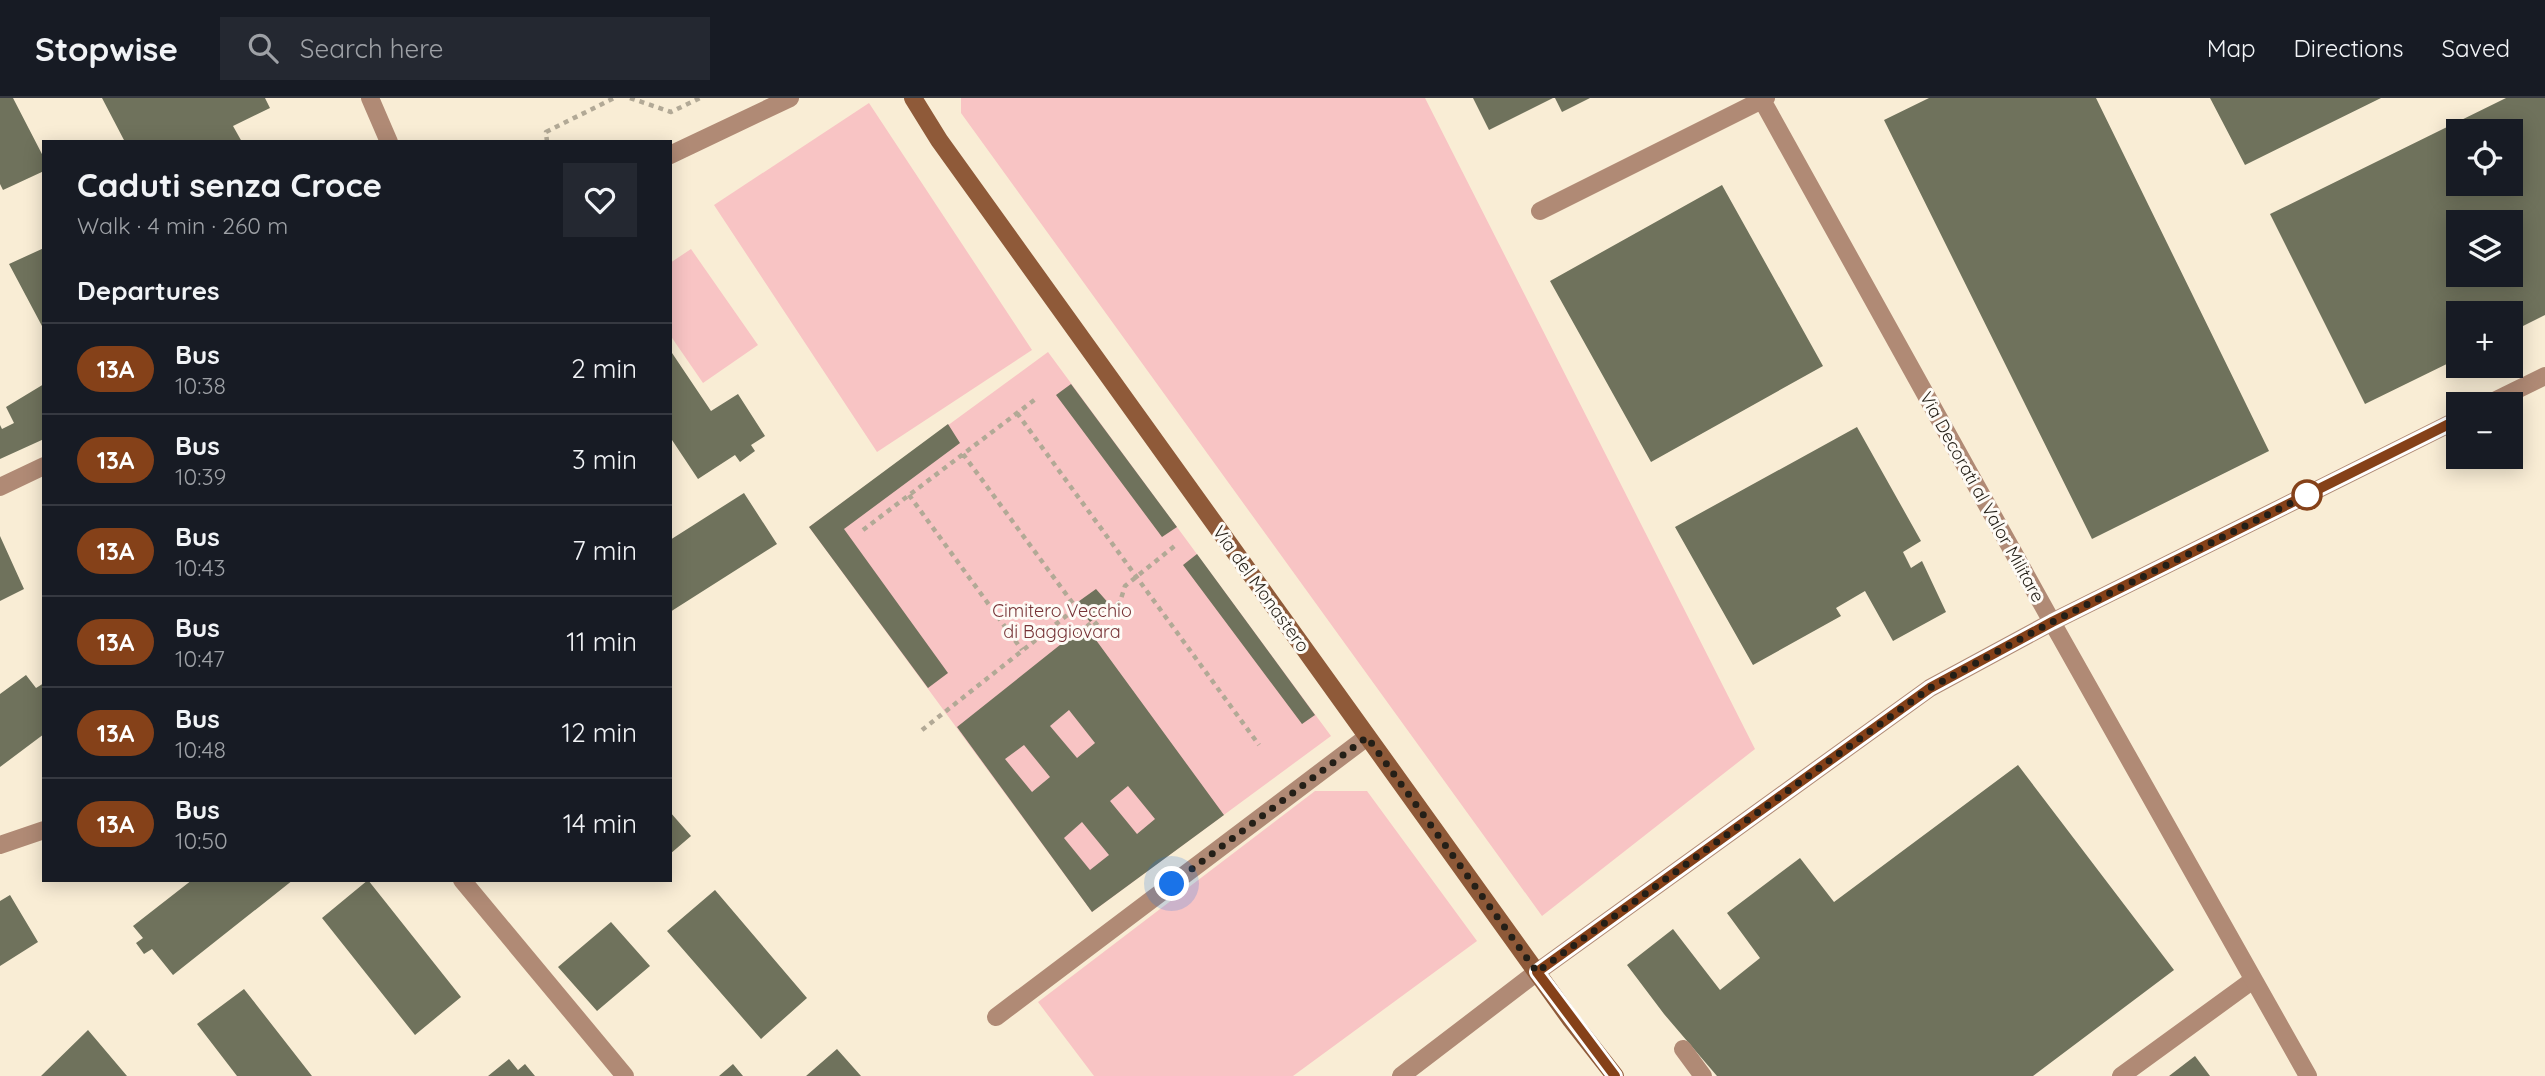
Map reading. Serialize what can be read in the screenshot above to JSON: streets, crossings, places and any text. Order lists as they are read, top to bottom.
{
  "streets": {
    "main road": ["Via del Monastero"],
    "street": ["Via Decorati al Valor Militare"]
  },
  "parks": ["Cimitero Vecchio di Baggiovara"],
  "lines": ["bus line 13A"],
  "page": {
    "header": "Stopwise",
    "search": "Search here",
    "nav": ["Map", "Directions", "Saved"],
    "map_buttons": ["+", "−"],
    "heading": [
      ["Caduti senza Croce", "Walk · 4 min · 260 m"],
      "Departures"
    ],
    "list": [
      {
        "mark": "13A",
        "name": "Bus",
        "note": "10:38",
        "value": "2 min"
      },
      {
        "mark": "13A",
        "name": "Bus",
        "note": "10:39",
        "value": "3 min"
      },
      {
        "mark": "13A",
        "name": "Bus",
        "note": "10:43",
        "value": "7 min"
      },
      {
        "mark": "13A",
        "name": "Bus",
        "note": "10:47",
        "value": "11 min"
      },
      {
        "mark": "13A",
        "name": "Bus",
        "note": "10:48",
        "value": "12 min"
      },
      {
        "mark": "13A",
        "name": "Bus",
        "note": "10:50",
        "value": "14 min"
      }
    ]
  }
}
